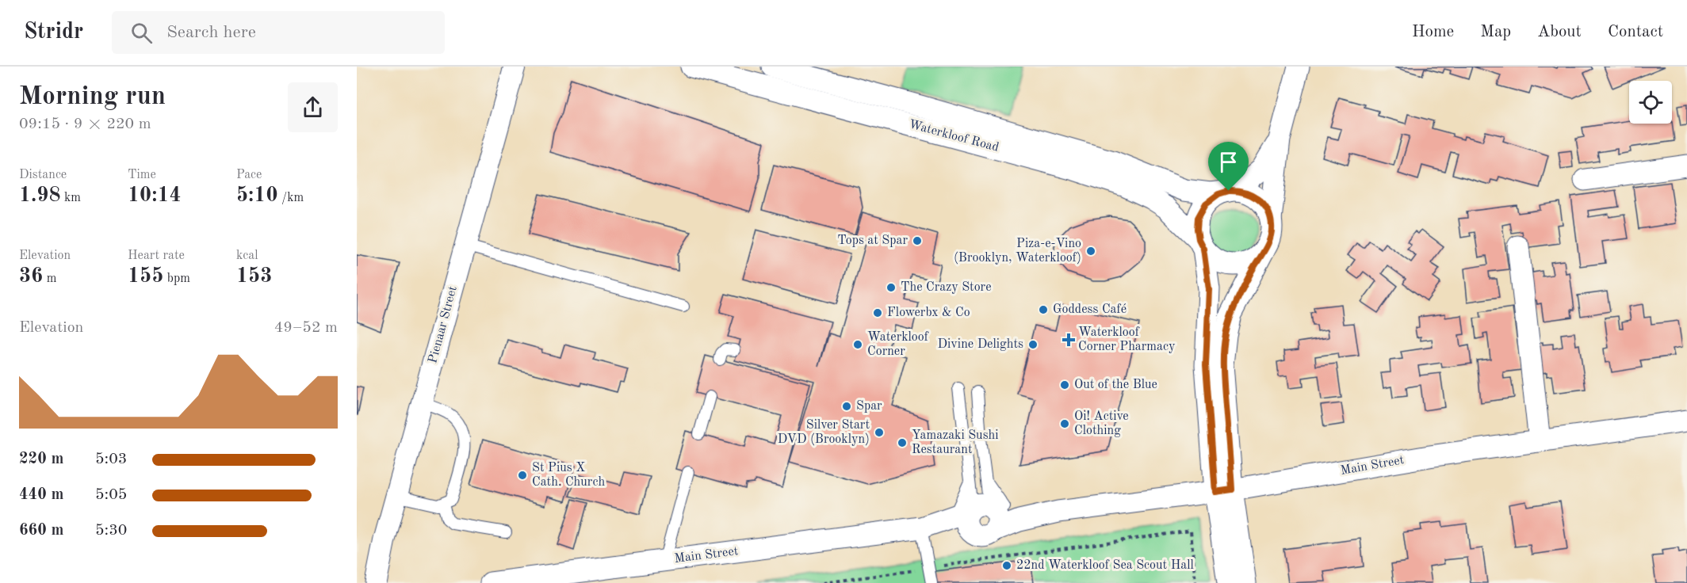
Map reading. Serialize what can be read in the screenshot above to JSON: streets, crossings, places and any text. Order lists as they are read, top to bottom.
{
  "streets": {
    "street": ["Waterkloof Road", "Pienaar Street", "Main Street"]
  },
  "places": {
    "other": [
      "Tops at Spar",
      "Piza-e-Vino (Brooklyn, Waterkloof)",
      "The Crazy Store",
      "Goddess Café",
      "Flowerbx & Co",
      "Waterkloof Corner",
      "Divine Delights",
      "Out of the Blue",
      "Spar",
      "Oi! Active Clothing",
      "Silver Start DVD (Brooklyn)",
      "Yamazaki Sushi Restaurant",
      "St Pius X Cath. Church",
      "22nd Waterkloof Sea Scout Hall"
    ],
    "health": ["Waterkloof Corner Pharmacy"]
  },
  "page": {
    "header": "Stridr",
    "search": "Search here",
    "nav": [
      "Home",
      "Map",
      "About",
      "Contact"
    ],
    "heading": ["Morning run", "09:15 · 9 × 220 m"],
    "stats": [
      ["Distance", "1.98 km"],
      ["Time", "10:14"],
      ["Pace", "5:10 /km"],
      ["Elevation", "36 m"],
      ["Heart rate", "155 bpm"],
      ["kcal", "153"]
    ],
    "chart": ["Elevation", "49–52 m"],
    "list": [
      {
        "name": "220 m",
        "note": "5:03"
      },
      {
        "name": "440 m",
        "note": "5:05"
      },
      {
        "name": "660 m",
        "note": "5:30"
      }
    ]
  }
}
